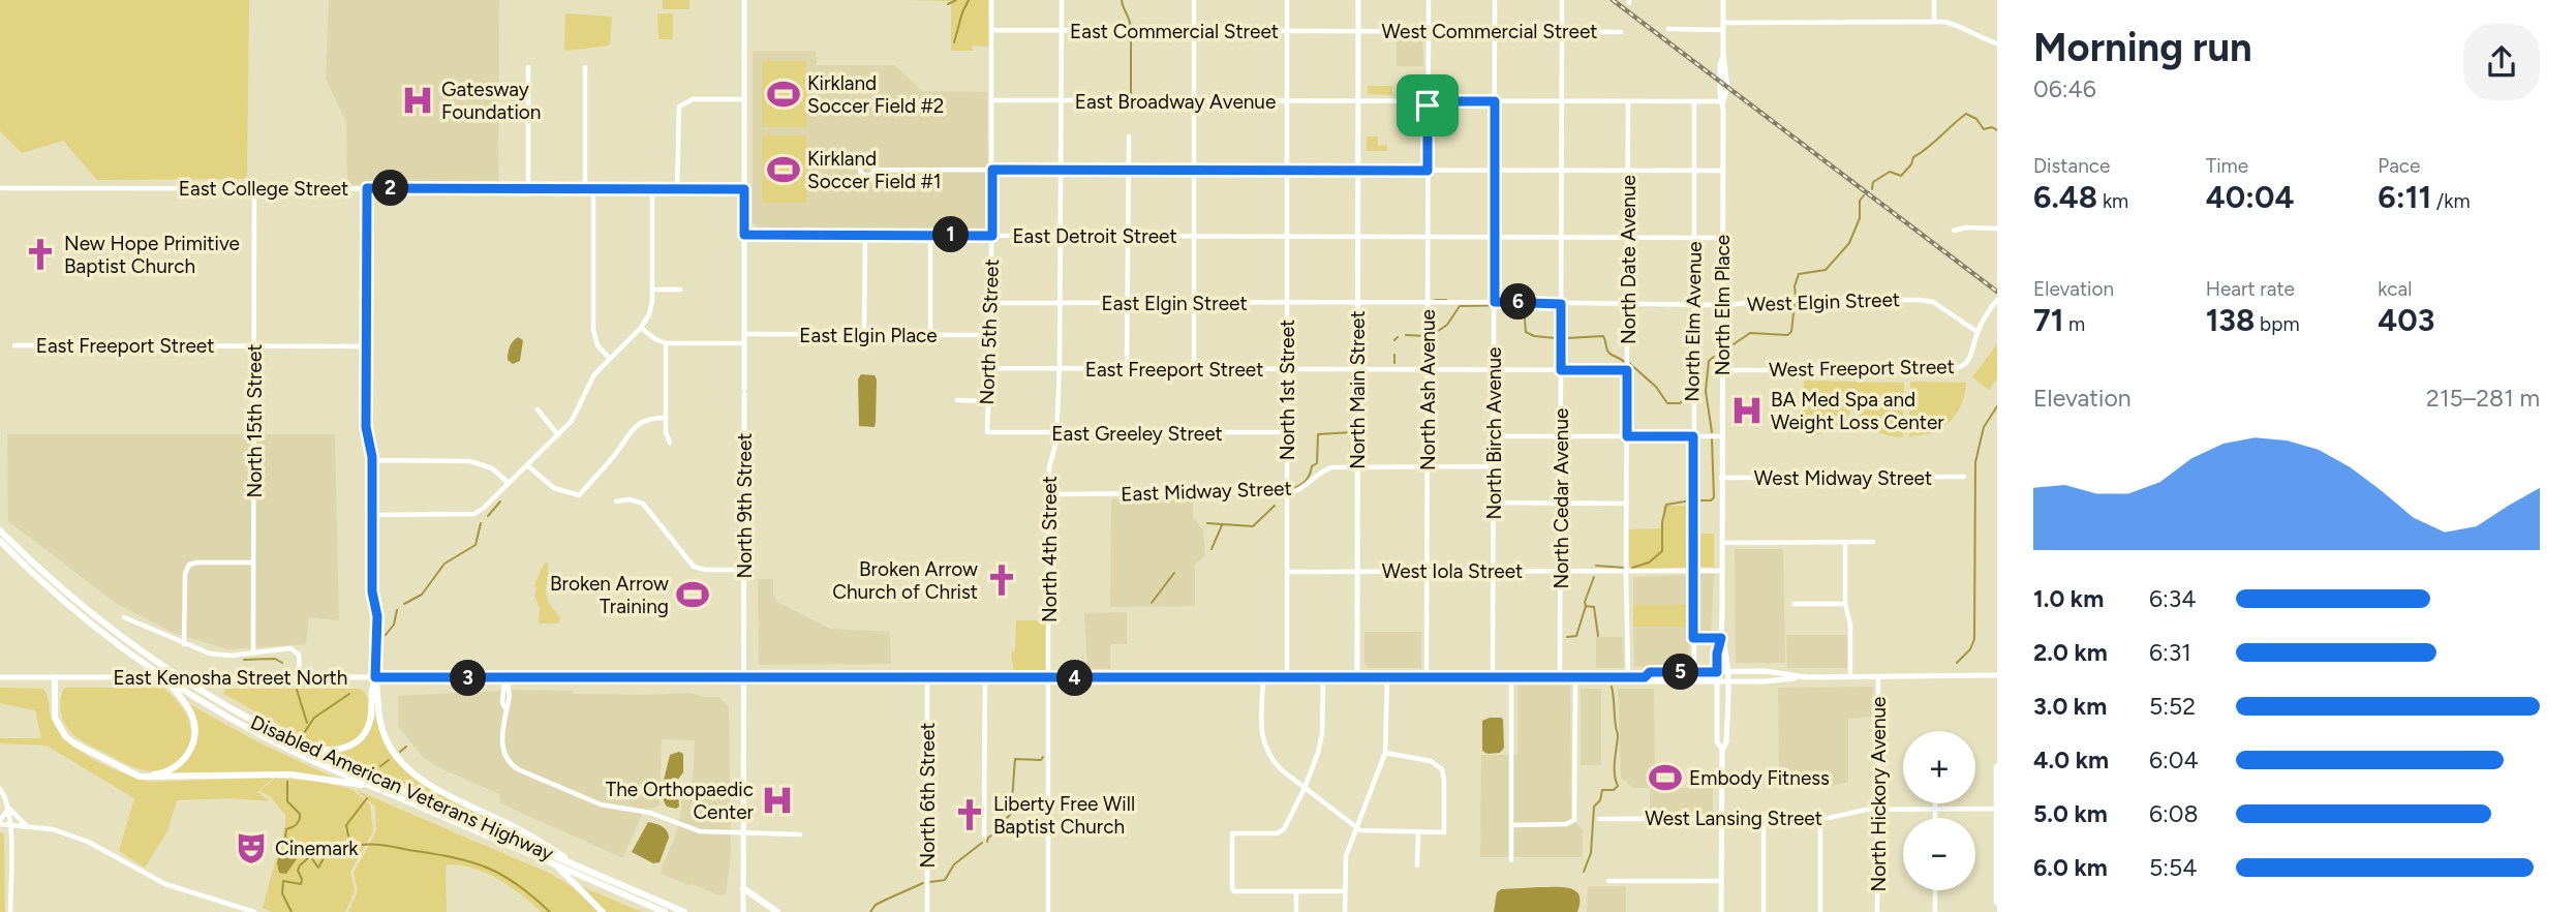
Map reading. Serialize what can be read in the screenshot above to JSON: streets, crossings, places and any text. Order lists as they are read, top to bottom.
{
  "streets": {
    "highway": ["Disabled American Veterans Highway"],
    "main road": [
      "North Elm Place",
      "North Main Street",
      "North 9th Street",
      "East Kenosha Street North"
    ],
    "street": [
      "East Commercial Street",
      "West Commercial Street",
      "East Broadway Avenue",
      "East College Street",
      "East Detroit Street",
      "North Date Avenue",
      "West Elgin Street",
      "East Elgin Street",
      "North Elm Avenue",
      "North 5th Street",
      "East Elgin Place",
      "East Freeport Street",
      "West Freeport Street",
      "North 1st Street",
      "North Ash Avenue",
      "North 15th Street",
      "East Greeley Street",
      "North Birch Avenue",
      "West Midway Street",
      "East Midway Street",
      "North Cedar Avenue",
      "North 4th Street",
      "West Iola Street",
      "North Hickory Avenue",
      "North 6th Street",
      "West Lansing Street"
    ]
  },
  "crossings": [
    ["East Commercial Street", "West Commercial Street"],
    ["East Commercial Street", "North 5th Street"],
    ["East Commercial Street", "North 1st Street"],
    ["East Commercial Street", "North Main Street"],
    ["East Commercial Street", "North 4th Street"],
    ["West Commercial Street", "North Main Street"],
    ["West Commercial Street", "North Ash Avenue"],
    ["West Commercial Street", "North Birch Avenue"],
    ["West Commercial Street", "North Cedar Avenue"],
    ["East Broadway Avenue", "North Date Avenue"],
    ["East Broadway Avenue", "North Elm Place"],
    ["East Broadway Avenue", "North Elm Avenue"],
    ["East Broadway Avenue", "North 5th Street"],
    ["East Broadway Avenue", "North 1st Street"],
    ["East Broadway Avenue", "North Main Street"],
    ["East Broadway Avenue", "North Ash Avenue"],
    ["East Broadway Avenue", "North Birch Avenue"],
    ["East Broadway Avenue", "North Cedar Avenue"],
    ["East Broadway Avenue", "North 4th Street"],
    ["East College Street", "North 15th Street"],
    ["East College Street", "North 9th Street"],
    ["East Detroit Street", "North Date Avenue"],
    ["East Detroit Street", "North Elm Place"],
    ["East Detroit Street", "North Elm Avenue"],
    ["East Detroit Street", "North 5th Street"],
    ["East Detroit Street", "North 1st Street"],
    ["East Detroit Street", "North Main Street"],
    ["East Detroit Street", "North Ash Avenue"],
    ["East Detroit Street", "North Birch Avenue"],
    ["East Detroit Street", "North Cedar Avenue"],
    ["East Detroit Street", "North 9th Street"],
    ["East Detroit Street", "North 4th Street"],
    ["North Date Avenue", "West Elgin Street"],
    ["North Date Avenue", "West Iola Street"],
    ["West Elgin Street", "East Elgin Street"],
    ["West Elgin Street", "North Elm Place"],
    ["West Elgin Street", "North Elm Avenue"],
    ["West Elgin Street", "West Freeport Street"],
    ["West Elgin Street", "North Main Street"],
    ["West Elgin Street", "North Ash Avenue"],
    ["West Elgin Street", "North Birch Avenue"],
    ["West Elgin Street", "North Cedar Avenue"],
    ["East Elgin Street", "North 5th Street"],
    ["East Elgin Street", "North 1st Street"],
    ["East Elgin Street", "North Main Street"],
    ["East Elgin Street", "North 4th Street"],
    ["North Elm Place", "West Freeport Street"],
    ["North Elm Place", "West Midway Street"],
    ["North Elm Place", "West Iola Street"],
    ["North Elm Place", "West Lansing Street"],
    ["North Elm Avenue", "West Iola Street"],
    ["North 5th Street", "East Elgin Place"],
    ["North 5th Street", "East Freeport Street"],
    ["North 5th Street", "East Greeley Street"],
    ["East Elgin Place", "North 9th Street"],
    ["East Freeport Street", "North 1st Street"],
    ["East Freeport Street", "North Main Street"],
    ["East Freeport Street", "North 15th Street"],
    ["East Freeport Street", "North 4th Street"],
    ["North 1st Street", "East Greeley Street"],
    ["North 1st Street", "East Midway Street"],
    ["North 1st Street", "West Iola Street"],
    ["North 1st Street", "East Kenosha Street North"],
    ["North Main Street", "East Midway Street"],
    ["North Main Street", "West Iola Street"],
    ["North Ash Avenue", "West Iola Street"],
    ["East Greeley Street", "North 4th Street"],
    ["North Birch Avenue", "West Iola Street"],
    ["East Midway Street", "North 4th Street"],
    ["North Cedar Avenue", "West Iola Street"],
    ["North 9th Street", "East Kenosha Street North"],
    ["North 4th Street", "East Kenosha Street North"],
    ["East Kenosha Street North", "North 6th Street"],
    ["North Hickory Avenue", "West Lansing Street"]
  ],
  "places": {
    "sports": [
      "Kirkland Soccer Field #2",
      "Kirkland Soccer Field #1",
      "Broken Arrow Training",
      "Embody Fitness"
    ],
    "hospital": ["Gatesway Foundation", "BA Med Spa and Weight Loss Center", "The Orthopaedic Center"],
    "church": ["New Hope Primitive Baptist Church", "Broken Arrow Church of Christ", "Liberty Free Will Baptist Church"],
    "theatre": ["Cinemark"]
  },
  "page": {
    "heading": ["Morning run", "06:46"],
    "stats": [
      ["Distance", "6.48 km"],
      ["Time", "40:04"],
      ["Pace", "6:11 /km"],
      ["Elevation", "71 m"],
      ["Heart rate", "138 bpm"],
      ["kcal", "403"]
    ],
    "pins": [
      "2",
      "1",
      "6",
      "5",
      "3",
      "4"
    ],
    "chart": ["Elevation", "215–281 m"],
    "list": [
      {
        "name": "1.0 km",
        "note": "6:34"
      },
      {
        "name": "2.0 km",
        "note": "6:31"
      },
      {
        "name": "3.0 km",
        "note": "5:52"
      },
      {
        "name": "4.0 km",
        "note": "6:04"
      },
      {
        "name": "5.0 km",
        "note": "6:08"
      },
      {
        "name": "6.0 km",
        "note": "5:54"
      }
    ],
    "map_buttons": ["+", "−"]
  }
}
